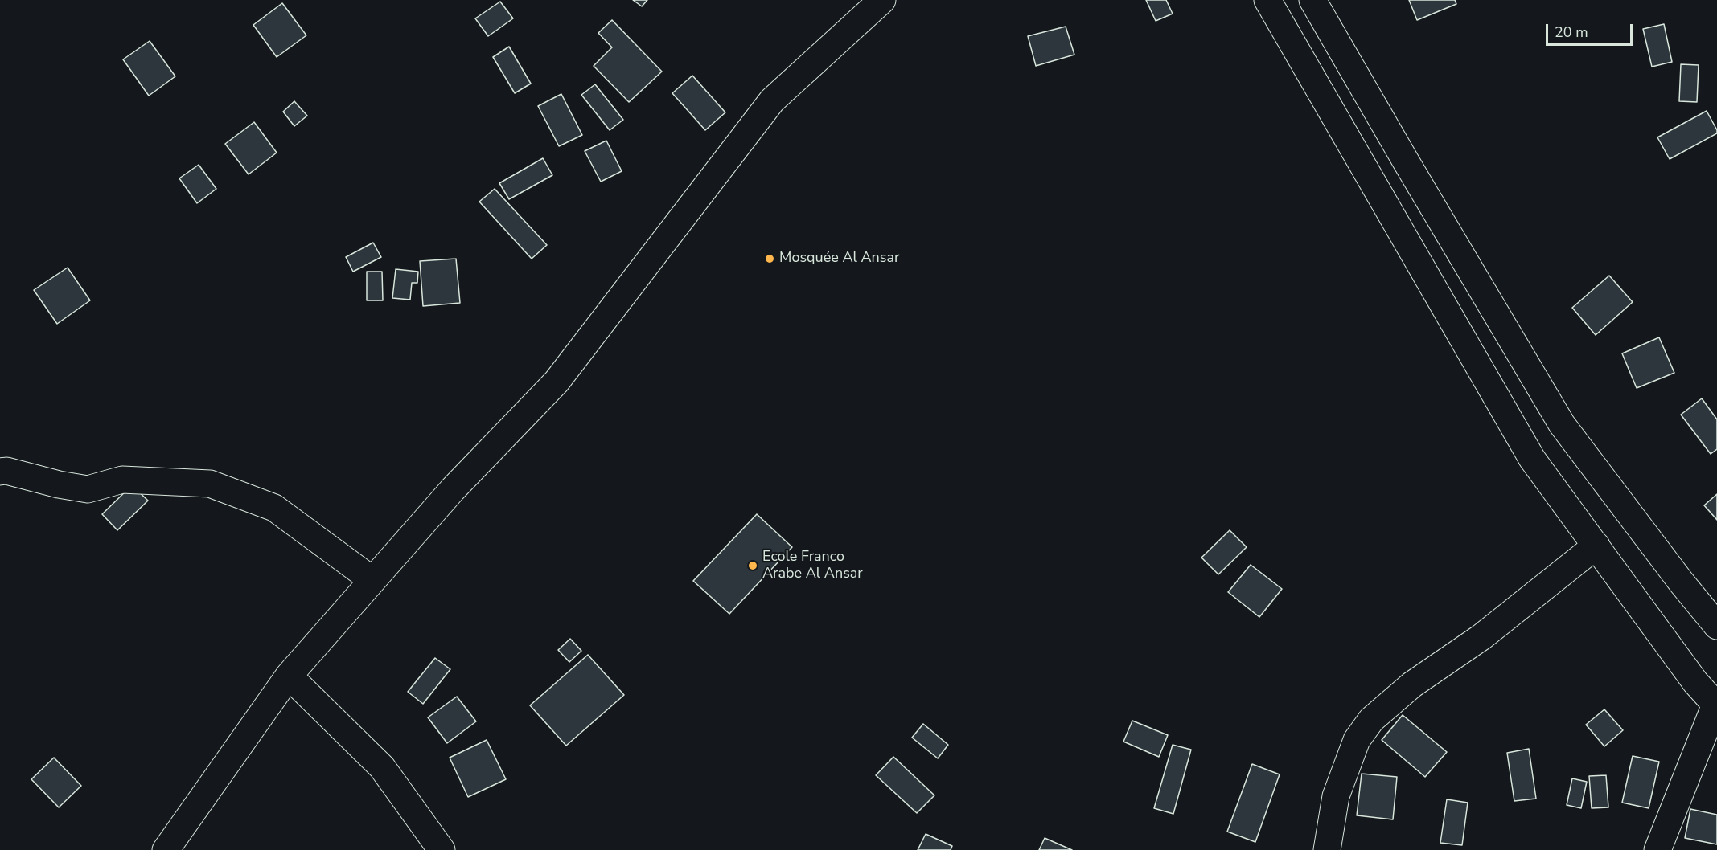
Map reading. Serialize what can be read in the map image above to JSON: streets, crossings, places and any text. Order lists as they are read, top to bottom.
{
  "places": ["Mosquée Al Ansar", "Ecole Franco Arabe Al Ansar"],
  "scale_bar": "20 m"
}
